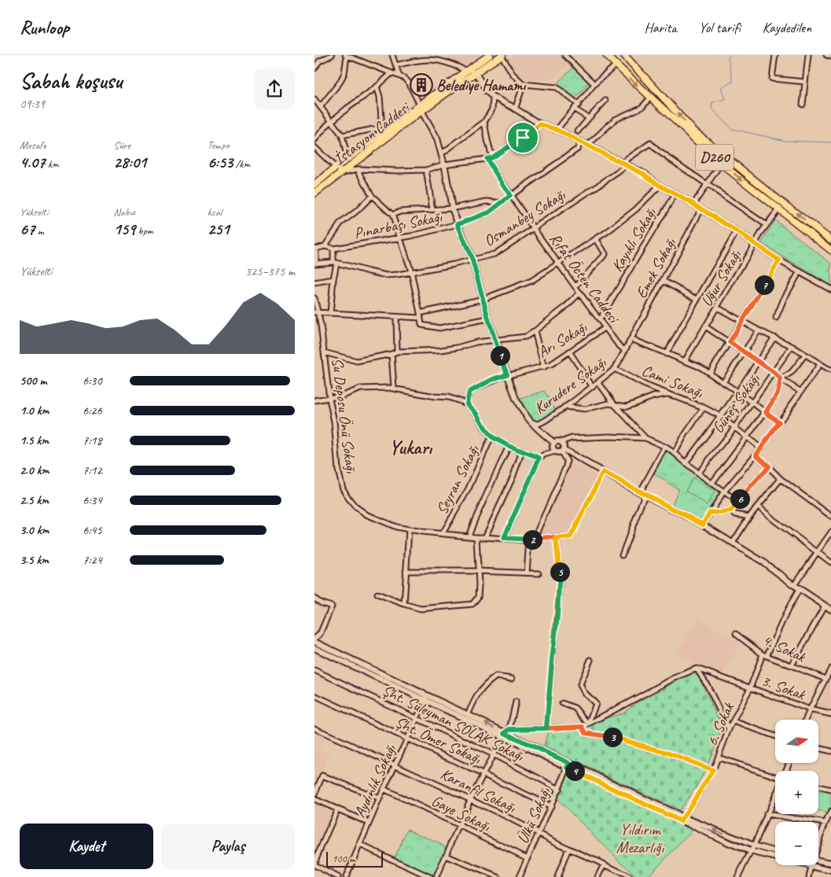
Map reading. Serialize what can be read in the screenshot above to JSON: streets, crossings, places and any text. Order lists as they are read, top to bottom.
{
  "streets": {
    "main road": ["İstasyon Caddesi", "D260"],
    "street": [
      "Osmanbey Sokağı",
      "Pınarbaşı Sokağı",
      "Kayıklı Sokağı",
      "Emek Sokağı",
      "Rıfat Öcten Caddesi",
      "Uğur Sokağı",
      "Arı Sokağı",
      "Cami Sokağı",
      "Kurudere Sokağı",
      "Güneş Sokağı",
      "Su Deposu Önü Sokağı",
      "Seyran Sokağı",
      "4. Sokak",
      "3. Sokak",
      "Şht. Süleyman SOLAK Sokağı",
      "6. Sokak",
      "Şht. Ömer Sokağı",
      "Aydınlık Sokağı",
      "Karanfil Sokağı",
      "Gaye Sokağı",
      "Ülkü Sokağı"
    ]
  },
  "crossings": [
    ["D260", "Uğur Sokağı"],
    ["Osmanbey Sokağı", "Rıfat Öcten Caddesi"],
    ["Pınarbaşı Sokağı", "Rıfat Öcten Caddesi"],
    ["Kayıklı Sokağı", "Rıfat Öcten Caddesi"],
    ["Emek Sokağı", "Kurudere Sokağı"],
    ["Rıfat Öcten Caddesi", "Arı Sokağı"],
    ["Rıfat Öcten Caddesi", "Kurudere Sokağı"],
    ["Cami Sokağı", "Kurudere Sokağı"],
    ["Cami Sokağı", "Güneş Sokağı"],
    ["Su Deposu Önü Sokağı", "Seyran Sokağı"],
    ["4. Sokak", "6. Sokak"],
    ["3. Sokak", "6. Sokak"],
    ["Şht. Süleyman SOLAK Sokağı", "Aydınlık Sokağı"],
    ["Şht. Süleyman SOLAK Sokağı", "Ülkü Sokağı"],
    ["Şht. Ömer Sokağı", "Aydınlık Sokağı"],
    ["Şht. Ömer Sokağı", "Ülkü Sokağı"],
    ["Aydınlık Sokağı", "Karanfil Sokağı"],
    ["Aydınlık Sokağı", "Gaye Sokağı"],
    ["Karanfil Sokağı", "Ülkü Sokağı"],
    ["Gaye Sokağı", "Ülkü Sokağı"]
  ],
  "districts": ["Yukarı"],
  "parks": ["Yıldırım Mezarlığı"],
  "places": {
    "building": ["Belediye Hamamı"]
  },
  "scale_bar": "100 m",
  "north": "right",
  "page": {
    "header": "Runloop",
    "nav": ["Harita", "Yol tarifi", "Kaydedilen"],
    "heading": ["Sabah koşusu", "09:39"],
    "stats": [
      ["Mesafe", "4.07 km"],
      ["Süre", "28:01"],
      ["Tempo", "6:53 /km"],
      ["Yükselti", "67 m"],
      ["Nabız", "159 bpm"],
      ["kcal", "251"]
    ],
    "chart": ["Yükselti", "325–375 m"],
    "pins": [
      "7",
      "1",
      "6",
      "2",
      "5",
      "3",
      "4"
    ],
    "list": [
      {
        "name": "500 m",
        "note": "6:30"
      },
      {
        "name": "1.0 km",
        "note": "6:26"
      },
      {
        "name": "1.5 km",
        "note": "7:18"
      },
      {
        "name": "2.0 km",
        "note": "7:12"
      },
      {
        "name": "2.5 km",
        "note": "6:34"
      },
      {
        "name": "3.0 km",
        "note": "6:45"
      },
      {
        "name": "3.5 km",
        "note": "7:24"
      }
    ],
    "map_buttons": ["+", "−"],
    "buttons": ["Kaydet", "Paylaş"],
    "scale": "100 m"
  }
}
